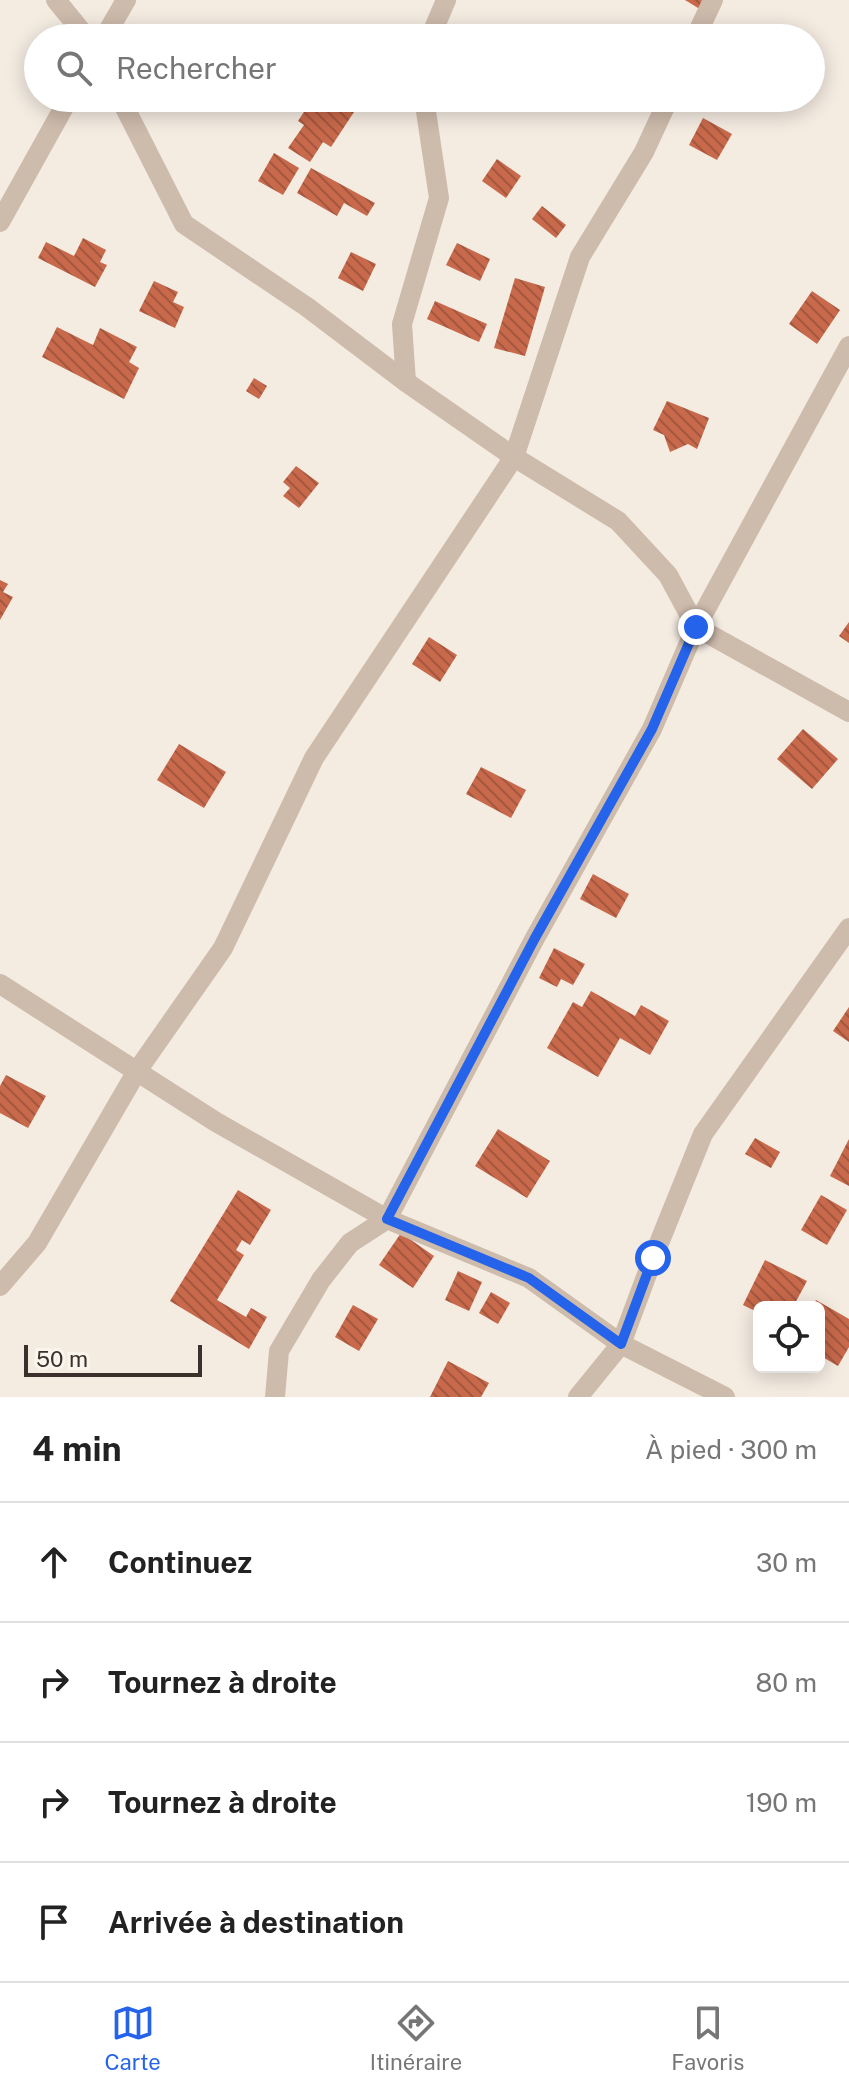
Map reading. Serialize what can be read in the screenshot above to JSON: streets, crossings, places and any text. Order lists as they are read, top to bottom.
{
  "scale_bar": "50 m",
  "page": {
    "search": "Rechercher",
    "scale": "50 m",
    "heading": ["4 min", "À pied · 300 m"],
    "list": [
      ["Continuez", "30 m"],
      ["Tournez à droite", "80 m"],
      ["Tournez à droite", "190 m"],
      "Arrivée à destination"
    ],
    "nav": ["Carte", "Itinéraire", "Favoris"]
  }
}
